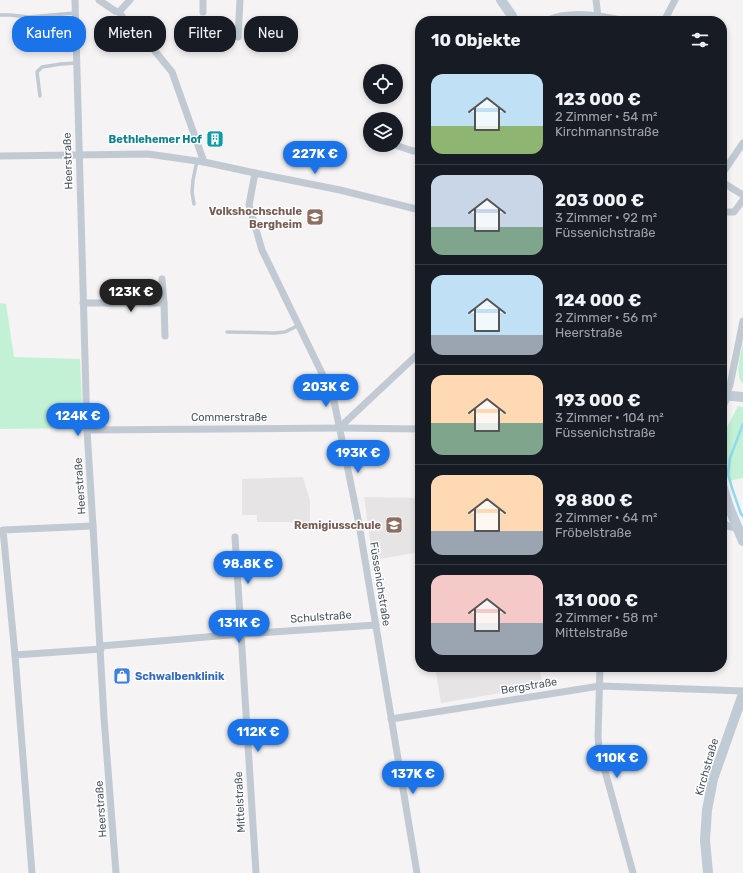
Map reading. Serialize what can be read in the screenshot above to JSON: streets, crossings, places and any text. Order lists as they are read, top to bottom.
{
  "streets": {
    "main road": ["Kirchstraße"],
    "street": [
      "Heerstraße",
      "Commerstraße",
      "Füssenichstraße",
      "Schulstraße",
      "Bergstraße",
      "Mittelstraße"
    ]
  },
  "crossings": [
    ["Heerstraße", "Commerstraße"],
    ["Heerstraße", "Schulstraße"],
    ["Commerstraße", "Füssenichstraße"],
    ["Füssenichstraße", "Schulstraße"],
    ["Füssenichstraße", "Bergstraße"],
    ["Schulstraße", "Mittelstraße"]
  ],
  "places": {
    "building": ["Bethlehemer Hof"],
    "school or university": ["Volkshochschule Bergheim", "Remigiusschule"],
    "shop": ["Schwalbenklinik"]
  },
  "page": {
    "chip": [
      "Kaufen",
      "Mieten",
      "Filter",
      "Neu"
    ],
    "heading": "10 Objekte",
    "list": [
      {
        "name": "123 000 €",
        "note": "2 Zimmer · 54 m² · Kirchmannstraße"
      },
      {
        "name": "203 000 €",
        "note": "3 Zimmer · 92 m² · Füssenichstraße"
      },
      {
        "name": "124 000 €",
        "note": "2 Zimmer · 56 m² · Heerstraße"
      },
      {
        "name": "193 000 €",
        "note": "3 Zimmer · 104 m² · Füssenichstraße"
      },
      {
        "name": "98 800 €",
        "note": "2 Zimmer · 64 m² · Fröbelstraße"
      },
      {
        "name": "131 000 €",
        "note": "2 Zimmer · 58 m² · Mittelstraße"
      }
    ],
    "price": [
      "227K €",
      "123K €",
      "203K €",
      "124K €",
      "193K €",
      "98.8K €",
      "131K €",
      "112K €",
      "110K €",
      "137K €"
    ]
  }
}
